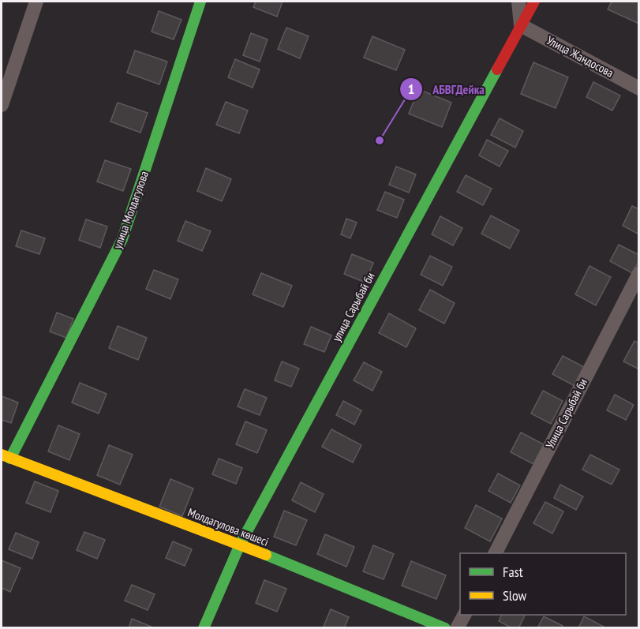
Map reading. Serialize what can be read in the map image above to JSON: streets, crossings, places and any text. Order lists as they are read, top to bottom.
{
  "streets": {
    "street": [
      "Улица Жандосова",
      "улица Молдагулова",
      "улица Сарыбай би",
      "Улица Сарыбай би",
      "Молдагулова көшесі"
    ]
  },
  "crossings": [
    ["Улица Жандосова", "улица Сарыбай би"],
    ["улица Молдагулова", "Молдагулова көшесі"],
    ["улица Сарыбай би", "Молдагулова көшесі"]
  ],
  "places": ["АБВГДейка"],
  "legend": ["Fast", "Slow"]
}
